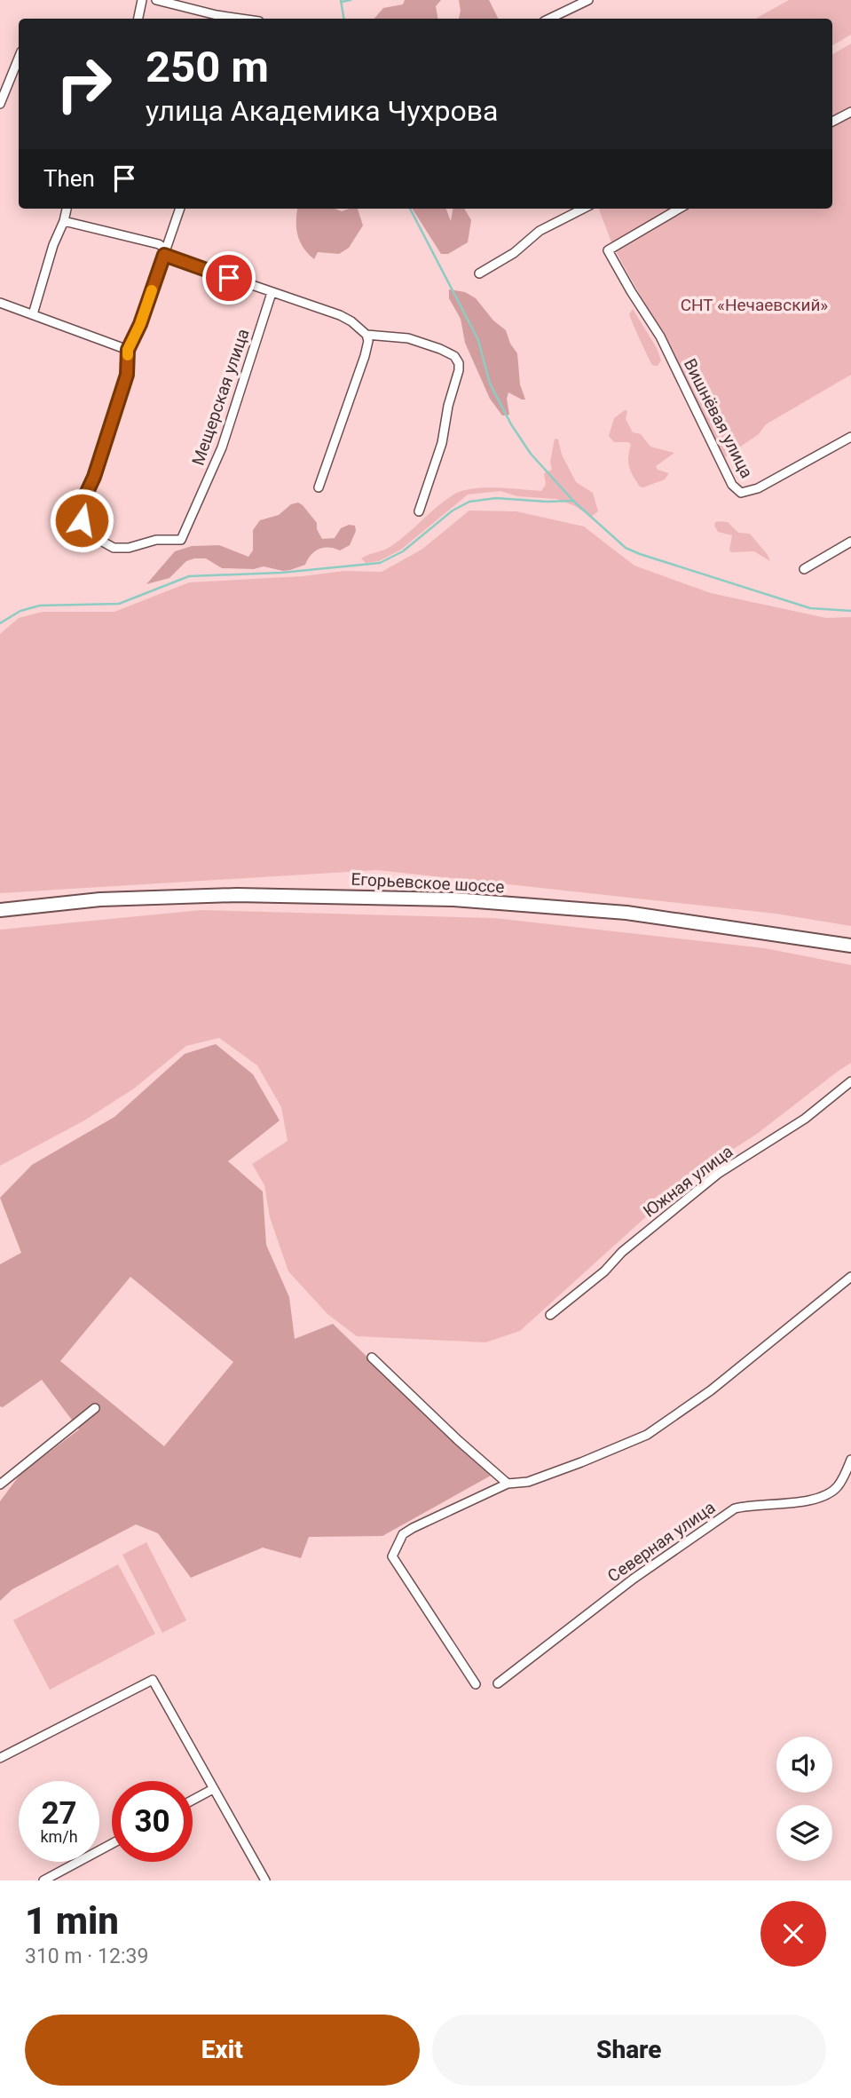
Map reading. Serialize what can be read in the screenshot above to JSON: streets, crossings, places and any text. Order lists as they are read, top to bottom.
{
  "streets": {
    "main road": ["Егорьевское шоссе"],
    "street": [
      "Мещерская улица",
      "Вишнёвая улица",
      "Южная улица",
      "Северная улица"
    ]
  },
  "parks": ["СНТ «Нечаевский»"],
  "page": {
    "turn": ["250 m", "улица Академика Чухрова"],
    "then": "Then",
    "speed": "27 km/h",
    "limit": "30",
    "heading": ["1 min", "310 m · 12:39"],
    "buttons": ["Exit", "Share"]
  }
}
